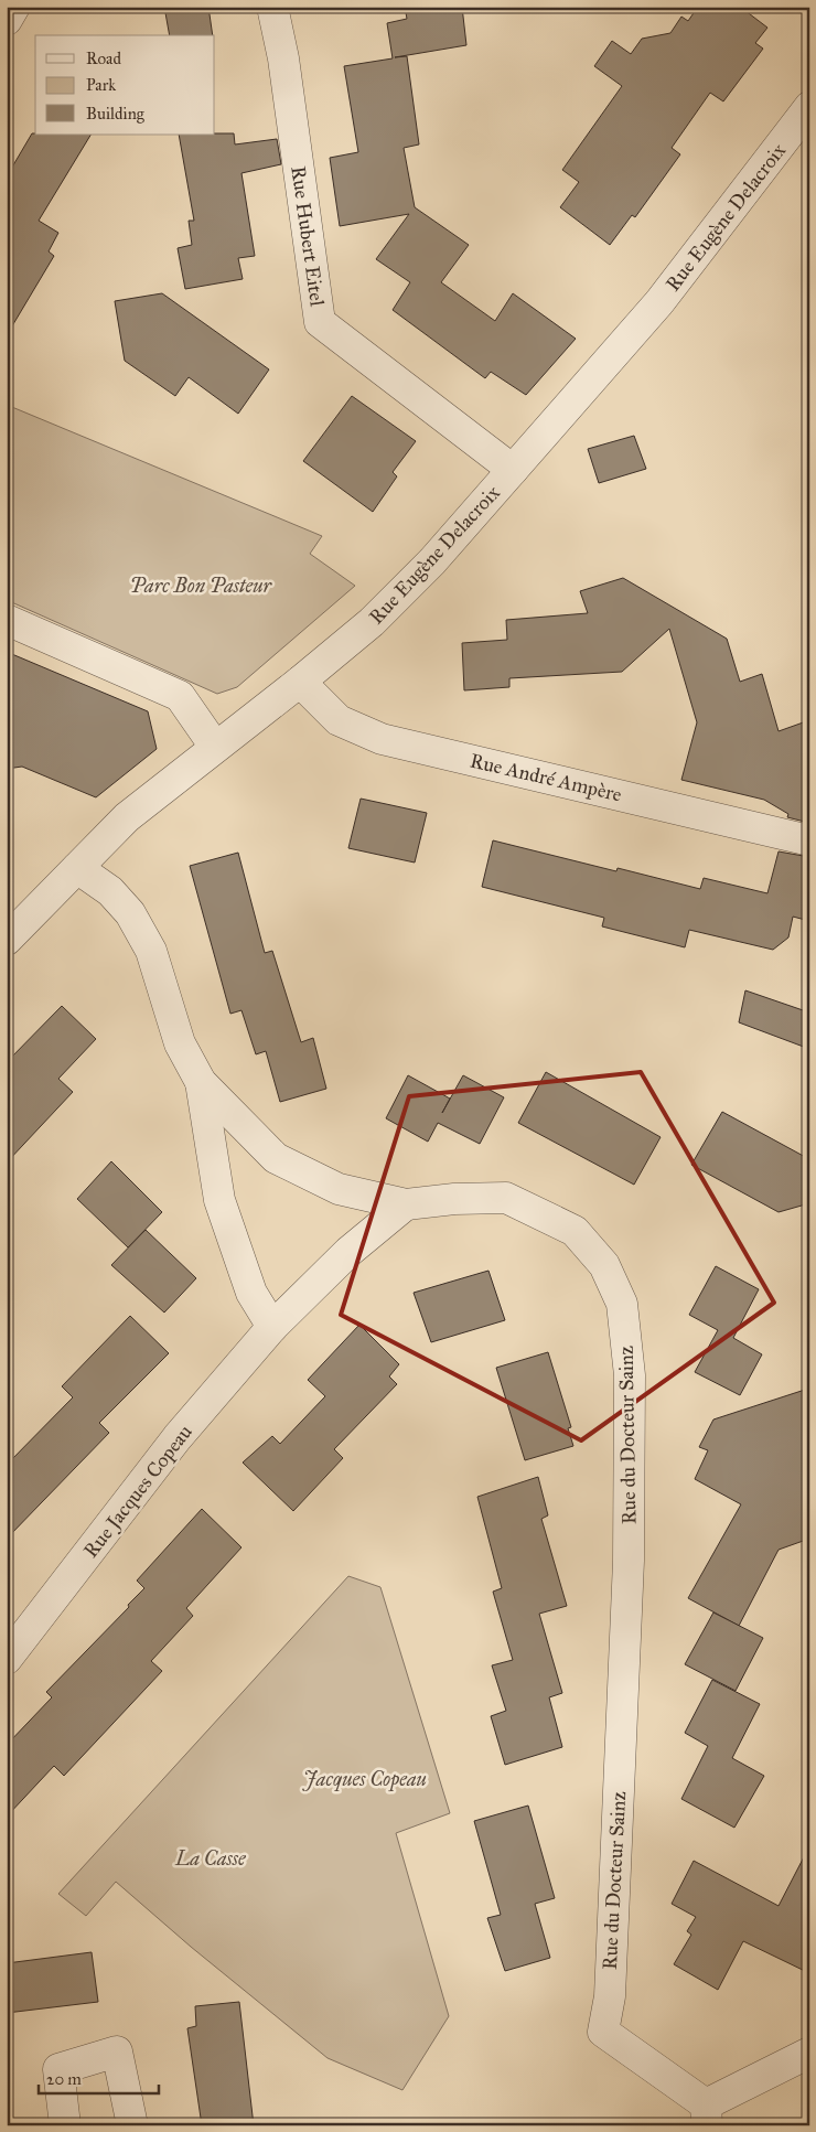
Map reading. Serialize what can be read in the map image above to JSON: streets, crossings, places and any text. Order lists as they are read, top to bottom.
{
  "streets": {
    "street": [
      "Rue Eugène Delacroix",
      "Rue Hubert Eitel",
      "Rue André Ampère",
      "Rue du Docteur Sainz",
      "Rue Jacques Copeau"
    ]
  },
  "crossings": [
    ["Rue Eugène Delacroix", "Rue Hubert Eitel"],
    ["Rue Eugène Delacroix", "Rue André Ampère"],
    ["Rue Eugène Delacroix", "Rue du Docteur Sainz"],
    ["Rue du Docteur Sainz", "Rue Jacques Copeau"]
  ],
  "parks": ["Parc Bon Pasteur", "Jacques Copeau", "La Casse"],
  "legend": ["Road", "Park", "Building"],
  "scale_bar": "20 m"
}
